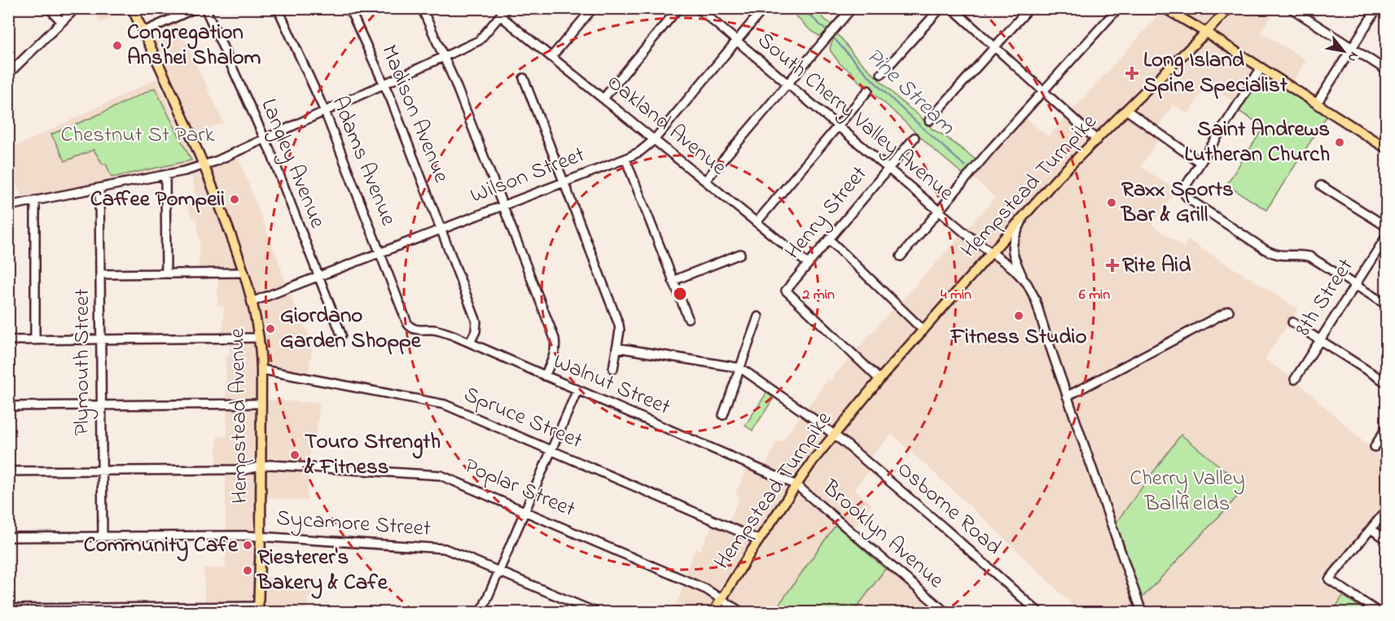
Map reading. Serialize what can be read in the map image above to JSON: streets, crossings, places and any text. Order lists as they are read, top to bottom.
{
  "streets": {
    "main road": ["Hempstead Turnpike", "Hempstead Avenue"],
    "street": [
      "Madison Avenue",
      "South Cherry Valley Avenue",
      "Oakland Avenue",
      "Adams Avenue",
      "Langley Avenue",
      "Wilson Street",
      "Henry Street",
      "8th Street",
      "Plymouth Street",
      "Walnut Street",
      "Spruce Street",
      "Poplar Street",
      "Osborne Road",
      "Sycamore Street",
      "Brooklyn Avenue"
    ]
  },
  "crossings": [
    ["Madison Avenue", "Wilson Street"],
    ["Madison Avenue", "Walnut Street"],
    ["South Cherry Valley Avenue", "Wilson Street"],
    ["South Cherry Valley Avenue", "Hempstead Turnpike"],
    ["South Cherry Valley Avenue", "Henry Street"],
    ["Oakland Avenue", "Wilson Street"],
    ["Oakland Avenue", "Henry Street"],
    ["Adams Avenue", "Wilson Street"],
    ["Adams Avenue", "Walnut Street"],
    ["Langley Avenue", "Wilson Street"],
    ["Wilson Street", "Hempstead Avenue"],
    ["Hempstead Turnpike", "Henry Street"],
    ["Hempstead Turnpike", "Walnut Street"],
    ["Hempstead Turnpike", "Spruce Street"],
    ["Hempstead Turnpike", "Poplar Street"],
    ["Hempstead Turnpike", "Osborne Road"],
    ["Hempstead Turnpike", "Brooklyn Avenue"],
    ["Plymouth Street", "Poplar Street"],
    ["Plymouth Street", "Sycamore Street"],
    ["Walnut Street", "Brooklyn Avenue"],
    ["Hempstead Avenue", "Spruce Street"],
    ["Hempstead Avenue", "Poplar Street"],
    ["Hempstead Avenue", "Sycamore Street"]
  ],
  "water": ["Pine Stream"],
  "parks": ["Chestnut St Park", "Cherry Valley Ballfields"],
  "places": {
    "other": [
      "Congregation Anshei Shalom",
      "Saint Andrews Lutheran Church",
      "Caffee Pompeii",
      "Raxx Sports Bar & Grill",
      "Fitness Studio",
      "Giordano Garden Shoppe",
      "Touro Strength & Fitness",
      "Community Cafe",
      "Riesterer's Bakery & Cafe"
    ],
    "health": ["Long Island Spine Specialist", "Rite Aid"]
  },
  "north": "bottom right",
  "rings": ["2 min", "4 min", "6 min"]
}
